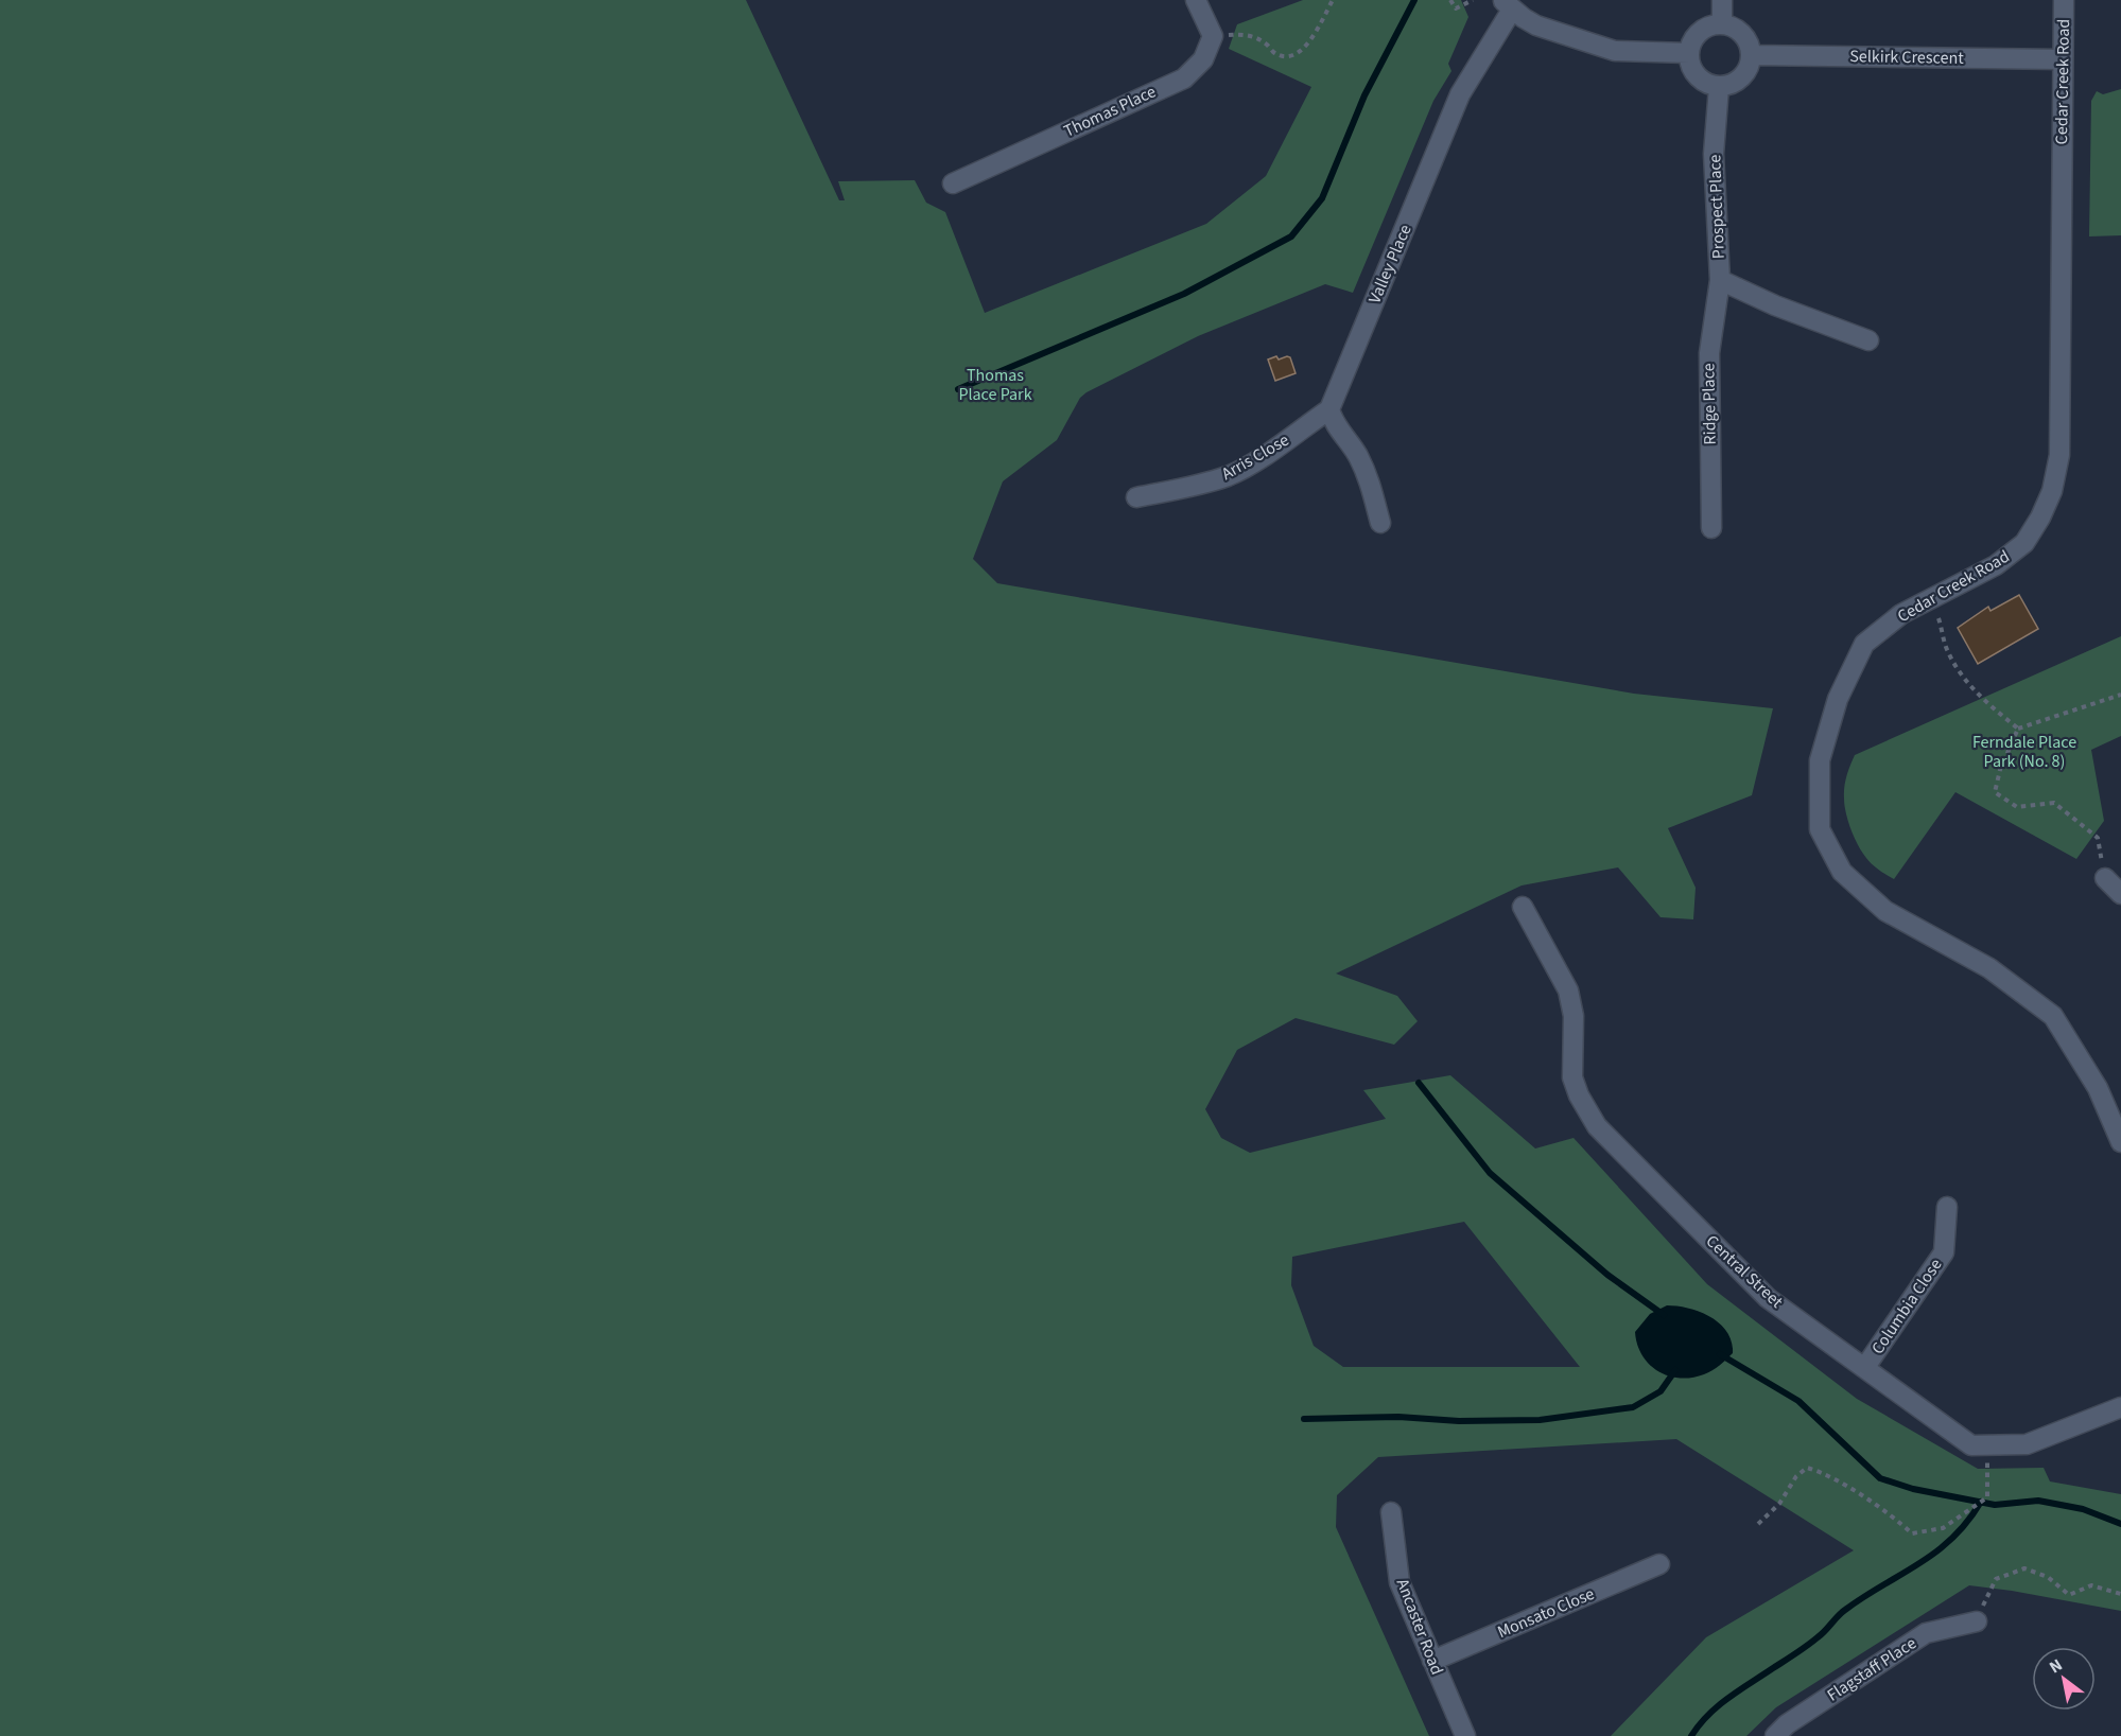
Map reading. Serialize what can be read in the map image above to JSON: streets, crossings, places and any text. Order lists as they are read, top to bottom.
{
  "streets": {
    "street": [
      "Selkirk Crescent",
      "Cedar Creek Road",
      "Thomas Place",
      "Prospect Place",
      "Valley Place",
      "Ridge Place",
      "Arris Close",
      "Central Street",
      "Columbia Close",
      "Monsato Close",
      "Ancaster Road",
      "Flagstaff Place"
    ]
  },
  "crossings": [
    ["Selkirk Crescent", "Cedar Creek Road"],
    ["Selkirk Crescent", "Prospect Place"],
    ["Prospect Place", "Ridge Place"],
    ["Valley Place", "Arris Close"],
    ["Central Street", "Columbia Close"],
    ["Monsato Close", "Ancaster Road"]
  ],
  "parks": ["Thomas Place Park", "Ferndale Place Park (No. 8)"],
  "north": "top left"
}
